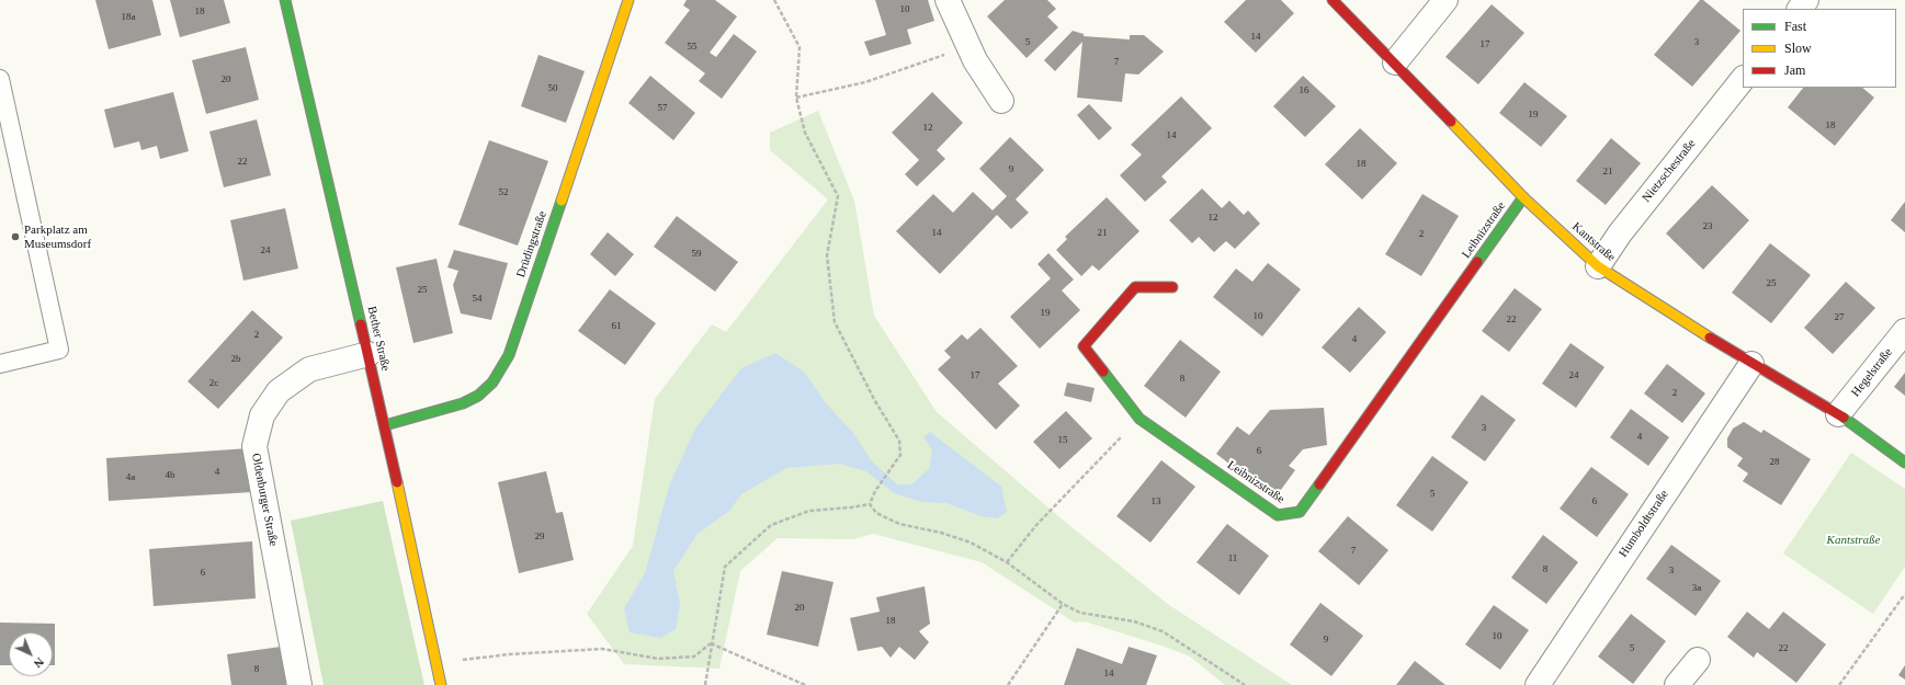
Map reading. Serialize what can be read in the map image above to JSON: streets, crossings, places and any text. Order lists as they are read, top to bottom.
{
  "streets": {
    "street": [
      "Nietzschestraße",
      "Leibnizstraße",
      "Kantstraße",
      "Drüdingstraße",
      "Bether Straße",
      "Hegelstraße",
      "Oldenburger Straße",
      "Humboldtstraße"
    ]
  },
  "crossings": [
    ["Nietzschestraße", "Kantstraße"],
    ["Leibnizstraße", "Kantstraße"],
    ["Kantstraße", "Hegelstraße"],
    ["Kantstraße", "Humboldtstraße"],
    ["Drüdingstraße", "Bether Straße"],
    ["Bether Straße", "Oldenburger Straße"]
  ],
  "parks": ["Kantstraße"],
  "places": ["Parkplatz am Museumsdorf"],
  "house_numbers": [
    "10",
    "18",
    "18a",
    "14",
    "5",
    "3",
    "17",
    "55",
    "7",
    "20",
    "50",
    "16",
    "57",
    "19",
    "18",
    "12",
    "14",
    "22",
    "18",
    "9",
    "21",
    "52",
    "12",
    "23",
    "14",
    "21",
    "2",
    "24",
    "59",
    "25",
    "25",
    "54",
    "19",
    "10",
    "27",
    "22",
    "61",
    "2",
    "4",
    "2b",
    "17",
    "24",
    "8",
    "2c",
    "2",
    "3",
    "4",
    "15",
    "6",
    "28",
    "4",
    "4b",
    "4a",
    "5",
    "13",
    "6",
    "29",
    "7",
    "11",
    "8",
    "3",
    "6",
    "3a",
    "20",
    "18",
    "10",
    "9",
    "5",
    "22",
    "8",
    "14"
  ],
  "legend": ["Fast", "Slow", "Jam"],
  "north": "bottom right"
}
